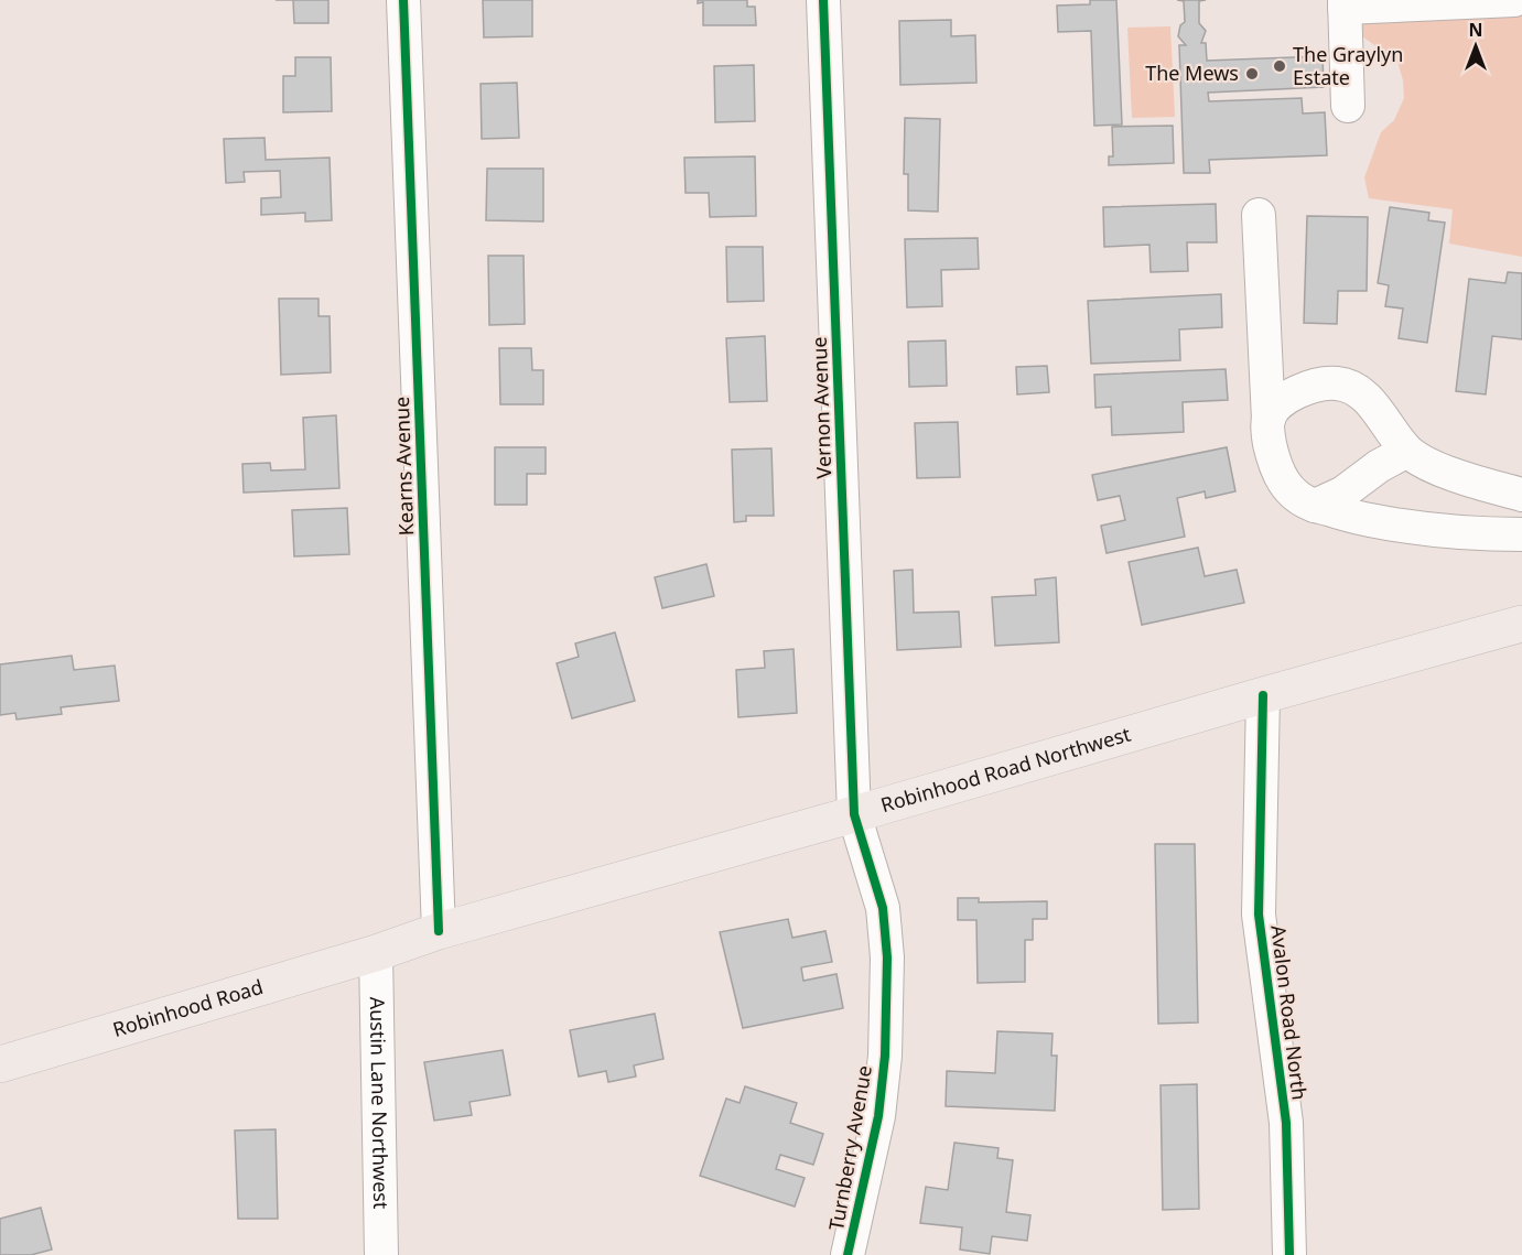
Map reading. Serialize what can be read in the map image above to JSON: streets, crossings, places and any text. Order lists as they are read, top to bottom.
{
  "streets": {
    "main road": ["Robinhood Road Northwest", "Robinhood Road"],
    "street": [
      "Vernon Avenue",
      "Kearns Avenue",
      "Avalon Road North",
      "Austin Lane Northwest",
      "Turnberry Avenue"
    ]
  },
  "crossings": [
    ["Vernon Avenue", "Robinhood Road Northwest"],
    ["Vernon Avenue", "Turnberry Avenue"],
    ["Kearns Avenue", "Robinhood Road Northwest"],
    ["Robinhood Road Northwest", "Robinhood Road"],
    ["Robinhood Road Northwest", "Avalon Road North"],
    ["Robinhood Road Northwest", "Austin Lane Northwest"],
    ["Robinhood Road Northwest", "Turnberry Avenue"],
    ["Robinhood Road", "Austin Lane Northwest"]
  ],
  "places": ["The Graylyn Estate", "The Mews"],
  "north": "top"
}
